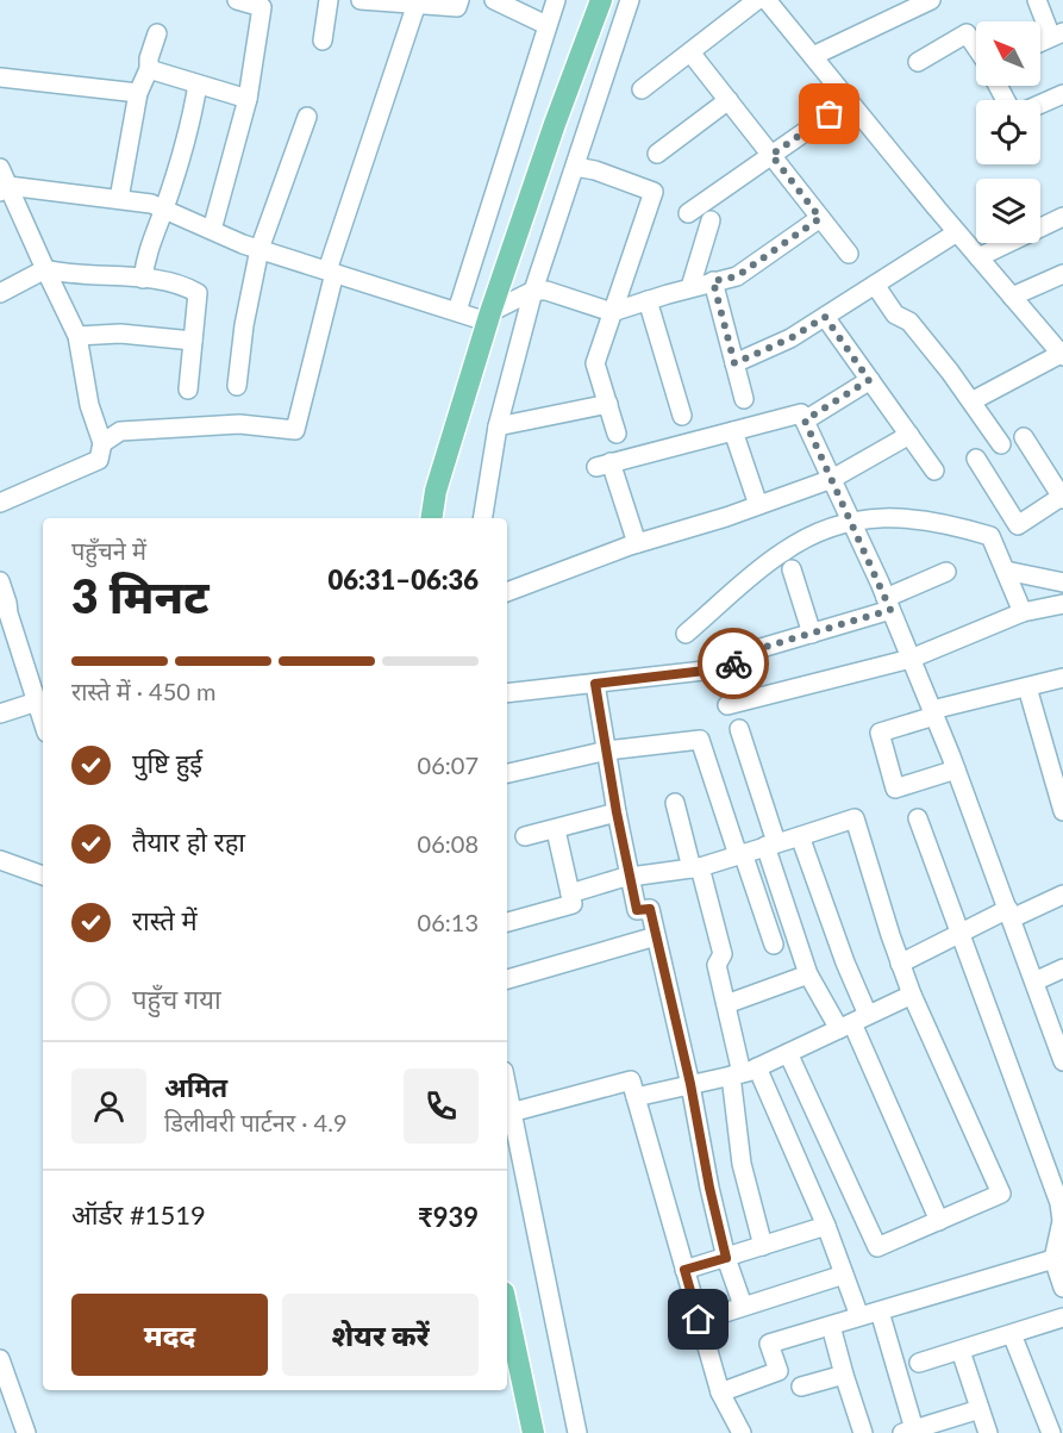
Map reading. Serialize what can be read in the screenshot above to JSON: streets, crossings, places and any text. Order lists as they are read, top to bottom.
{
  "north": "top left",
  "page": {
    "heading": ["3 मिनट", "पहुँचने में", "06:31–06:36"],
    "panel": [
      "अमित",
      "डिलीवरी पार्टनर · 4.9",
      "ऑर्डर #1519",
      "₹939"
    ],
    "bar": "रास्ते में · 450 m",
    "list": [
      ["पुष्टि हुई", "06:07"],
      ["तैयार हो रहा", "06:08"],
      ["रास्ते में", "06:13"],
      "पहुँच गया"
    ],
    "buttons": ["मदद", "शेयर करें"]
  }
}
